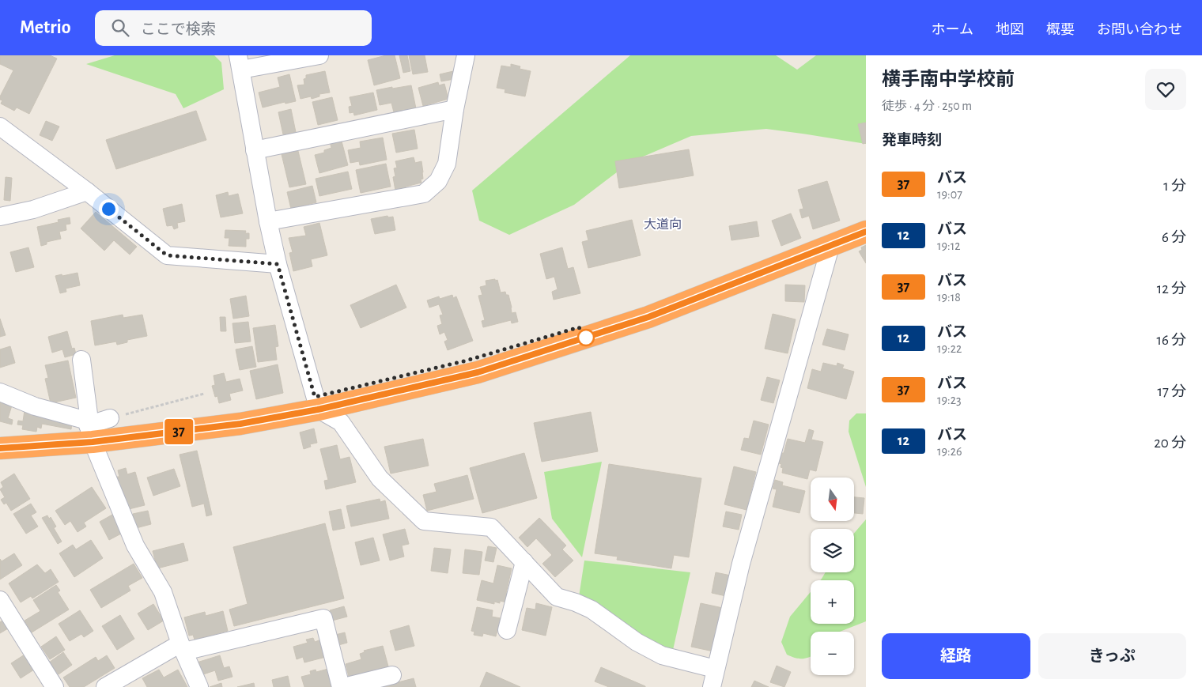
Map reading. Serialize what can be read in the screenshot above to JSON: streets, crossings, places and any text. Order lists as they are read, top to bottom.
{
  "districts": ["大道向"],
  "lines": ["bus line 37"],
  "north": "bottom",
  "page": {
    "header": "Metrio",
    "search": "ここで検索",
    "nav": [
      "ホーム",
      "地図",
      "概要",
      "お問い合わせ"
    ],
    "on_map": "37",
    "heading": [
      ["横手南中学校前", "徒歩 · 4 分 · 250 m"],
      "発車時刻"
    ],
    "list": [
      {
        "mark": "37",
        "name": "バス",
        "note": "19:07",
        "value": "1 分"
      },
      {
        "mark": "12",
        "name": "バス",
        "note": "19:12",
        "value": "6 分"
      },
      {
        "mark": "37",
        "name": "バス",
        "note": "19:18",
        "value": "12 分"
      },
      {
        "mark": "12",
        "name": "バス",
        "note": "19:22",
        "value": "16 分"
      },
      {
        "mark": "37",
        "name": "バス",
        "note": "19:23",
        "value": "17 分"
      },
      {
        "mark": "12",
        "name": "バス",
        "note": "19:26",
        "value": "20 分"
      }
    ],
    "map_buttons": ["+", "−"],
    "buttons": ["経路", "きっぷ"]
  }
}
